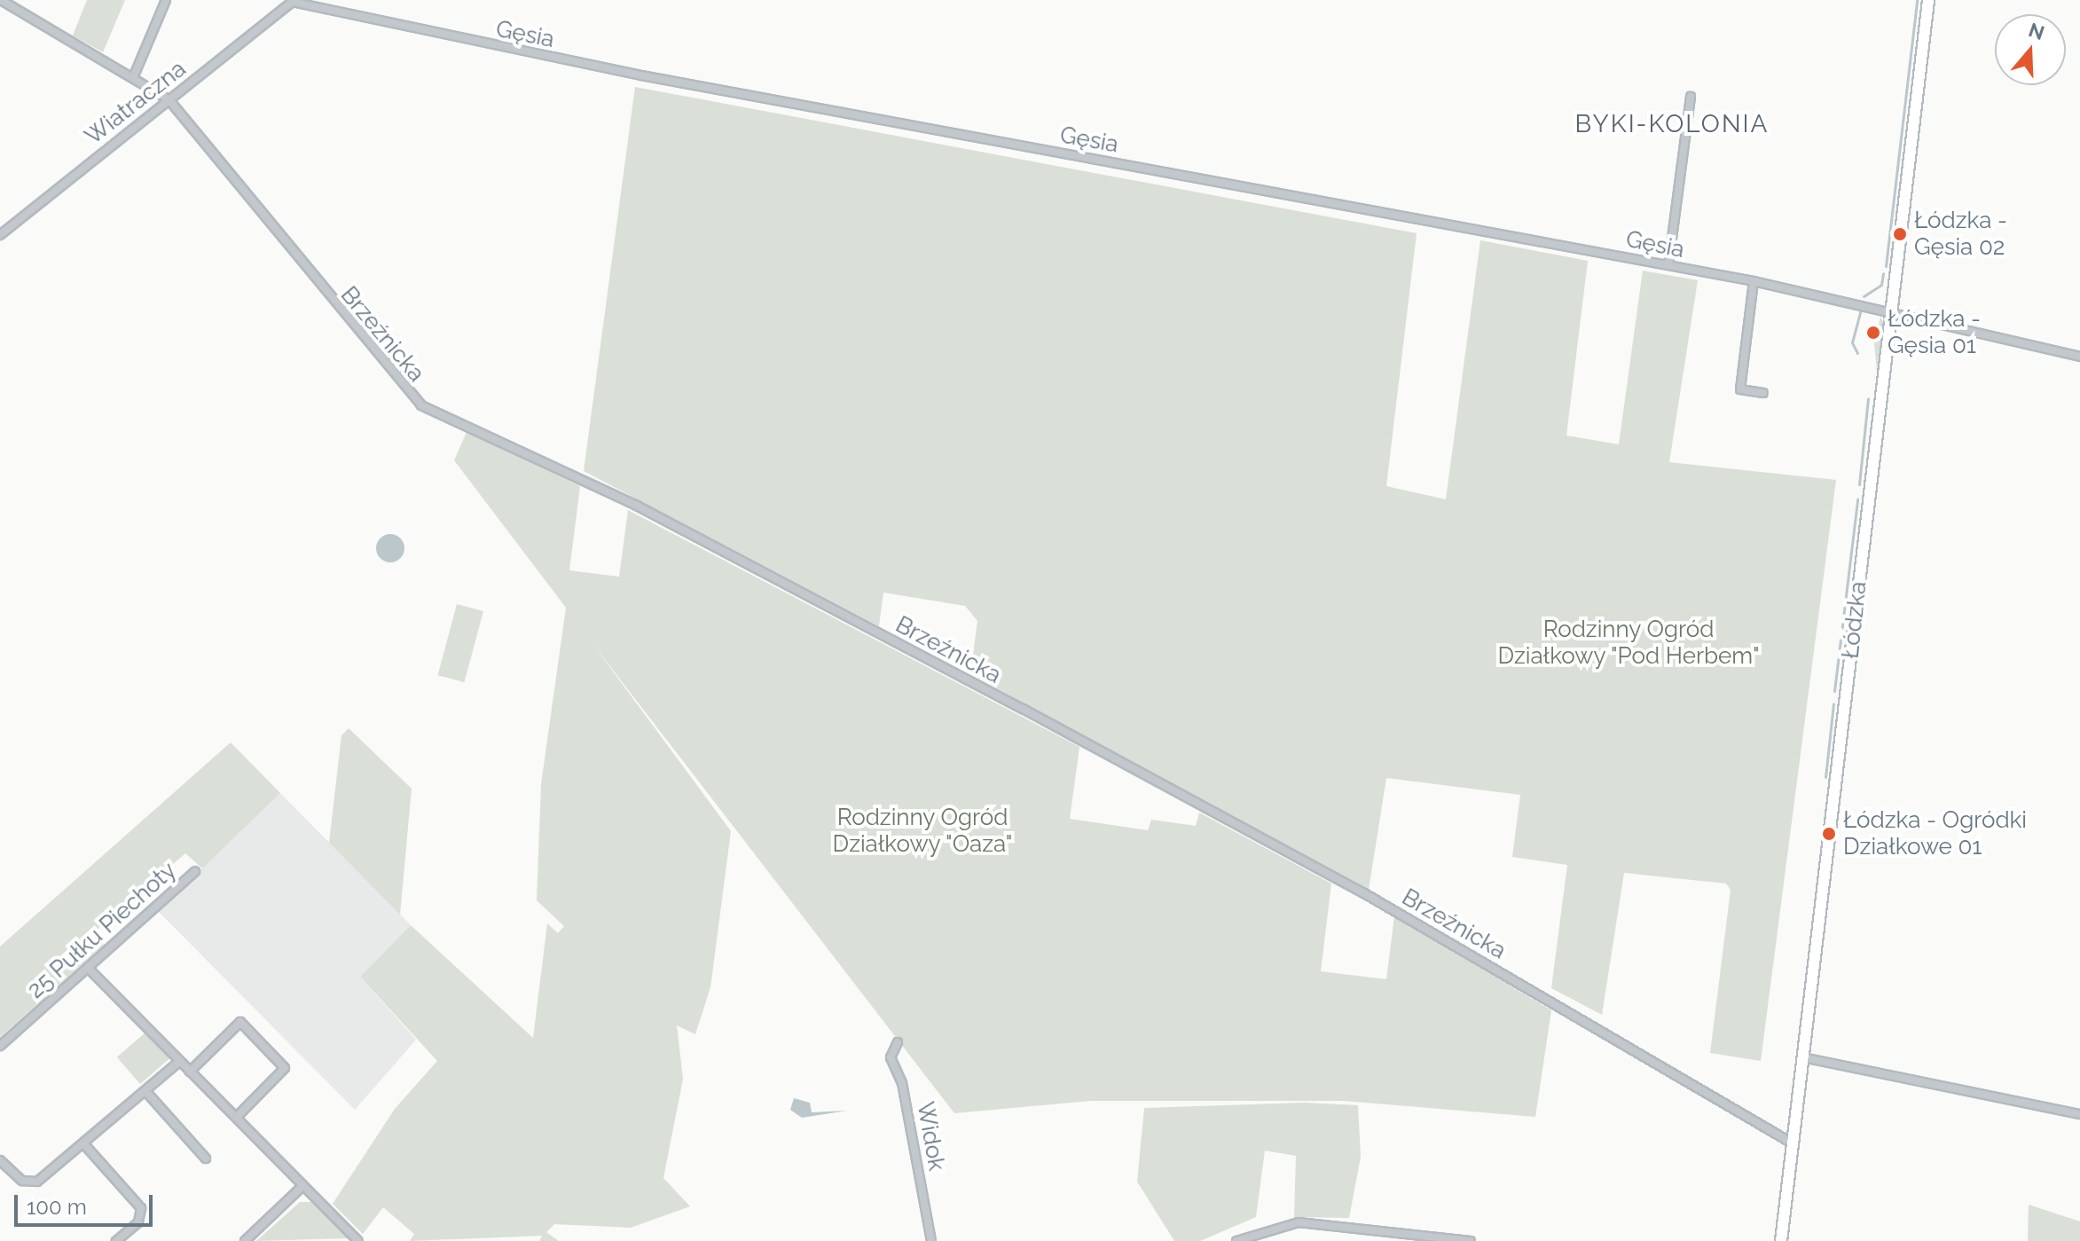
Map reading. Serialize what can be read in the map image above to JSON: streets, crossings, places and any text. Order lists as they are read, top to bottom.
{
  "streets": {
    "main road": ["Łódzka"],
    "street": [
      "Gęsia",
      "Wiatraczna",
      "Brzeźnicka",
      "25 Pułku Piechoty",
      "Widok"
    ]
  },
  "crossings": [
    ["Gęsia", "Wiatraczna"],
    ["Gęsia", "Łódzka"],
    ["Wiatraczna", "Brzeźnicka"],
    ["Brzeźnicka", "Łódzka"]
  ],
  "districts": ["BYKI-KOLONIA"],
  "parks": ["Rodzinny Ogród Działkowy \"Pod Herbem\"", "Rodzinny Ogród Działkowy \"Oaza\""],
  "places": ["Łódzka - Gęsia 02", "Łódzka - Gęsia 01", "Łódzka - Ogródki Działkowe 01"],
  "scale_bar": "100 m",
  "north": "top"
}
